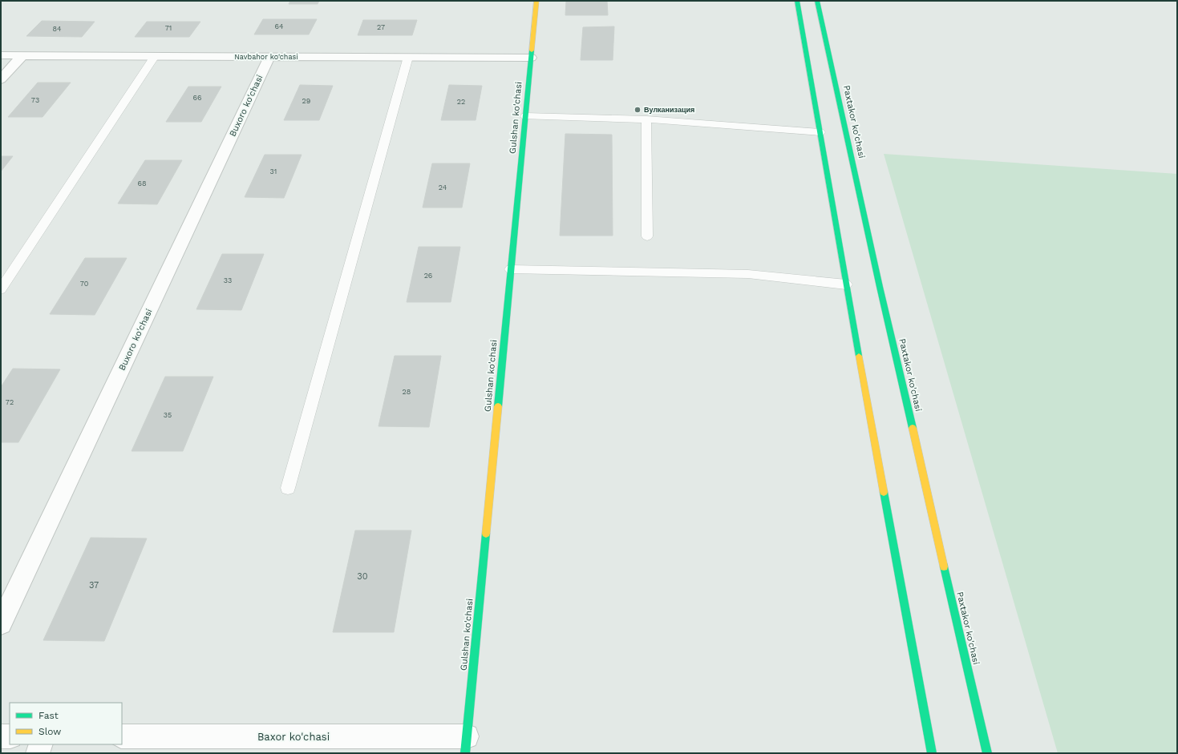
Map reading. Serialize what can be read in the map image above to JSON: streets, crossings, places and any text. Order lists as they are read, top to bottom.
{
  "streets": {
    "main road": ["Gulshan ko'chasi", "Paxtakor ko'chasi"],
    "street": ["Navbahor ko'chasi", "Buxoro ko'chasi", "Baxor ko'chasi"]
  },
  "crossings": [
    ["Navbahor ko'chasi", "Buxoro ko'chasi"],
    ["Navbahor ko'chasi", "Gulshan ko'chasi"],
    ["Gulshan ko'chasi", "Baxor ko'chasi"]
  ],
  "places": ["Вулканизация"],
  "house_numbers": [
    "64",
    "27",
    "71",
    "84",
    "66",
    "73",
    "29",
    "22",
    "31",
    "68",
    "24",
    "26",
    "33",
    "70",
    "28",
    "72",
    "35",
    "30",
    "37"
  ],
  "legend": ["Fast", "Slow"]
}
